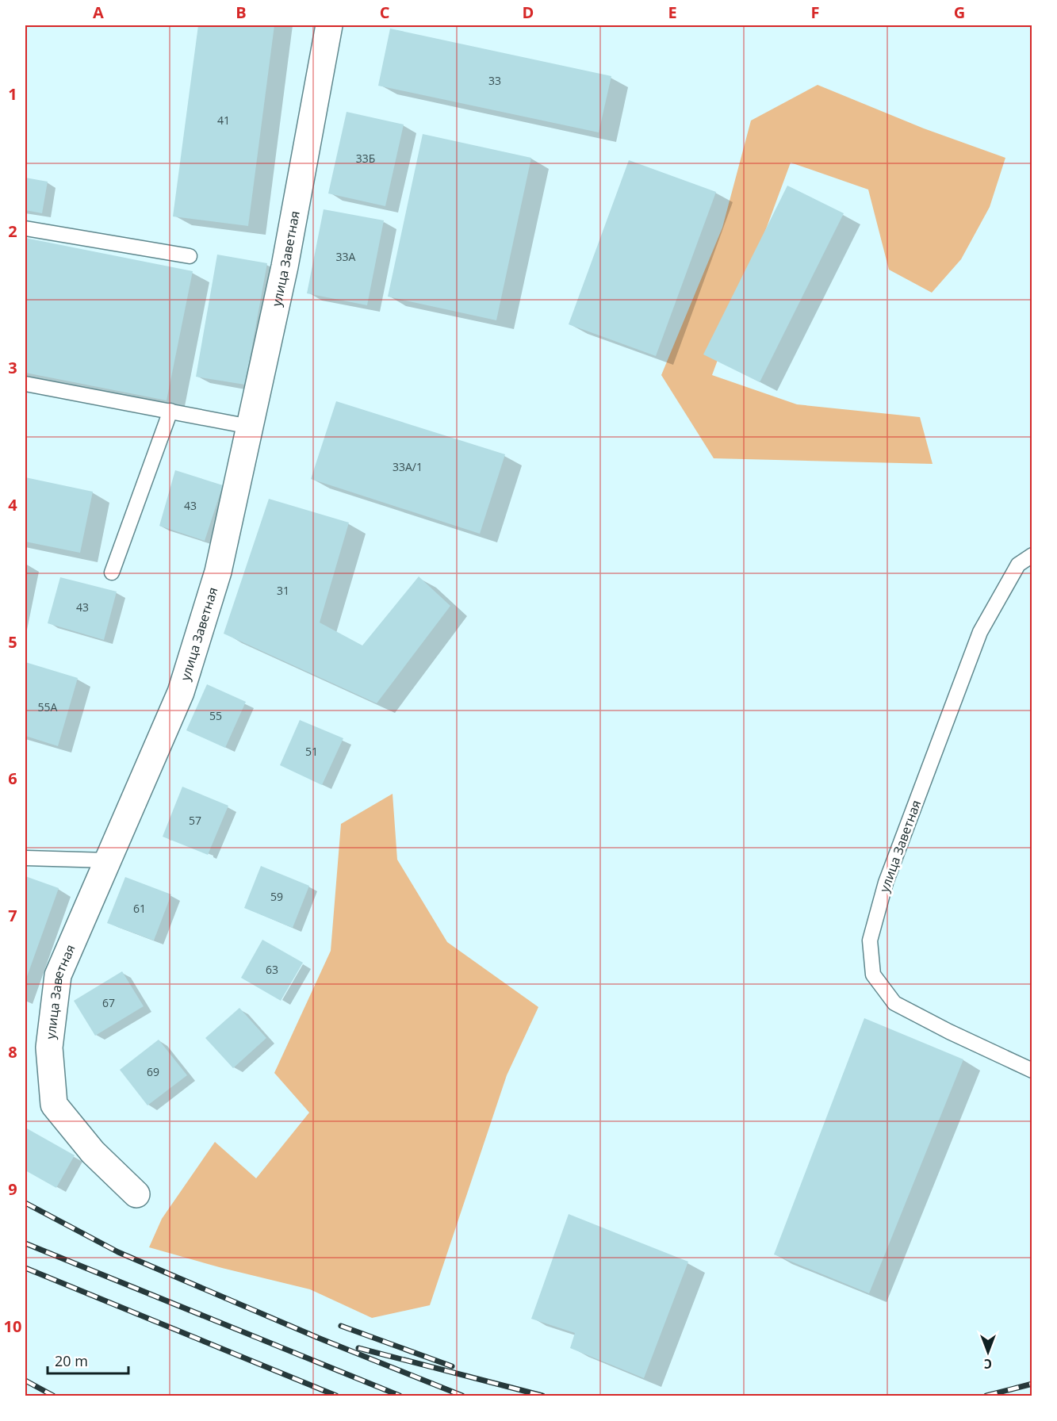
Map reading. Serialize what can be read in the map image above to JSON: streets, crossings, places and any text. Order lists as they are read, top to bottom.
{
  "streets": {
    "street": ["улица Заветная"]
  },
  "house_numbers": [
    "33",
    "41",
    "33Б",
    "33А",
    "33А/1",
    "43",
    "31",
    "43",
    "55А",
    "55",
    "51",
    "57",
    "59",
    "61",
    "63",
    "67",
    "69"
  ],
  "scale_bar": "20 m",
  "north": "bottom",
  "grid": {
    "columns": [
      "A",
      "B",
      "C",
      "D",
      "E",
      "F",
      "G"
    ],
    "rows": [
      "1",
      "2",
      "3",
      "4",
      "5",
      "6",
      "7",
      "8",
      "9",
      "10"
    ]
  }
}
